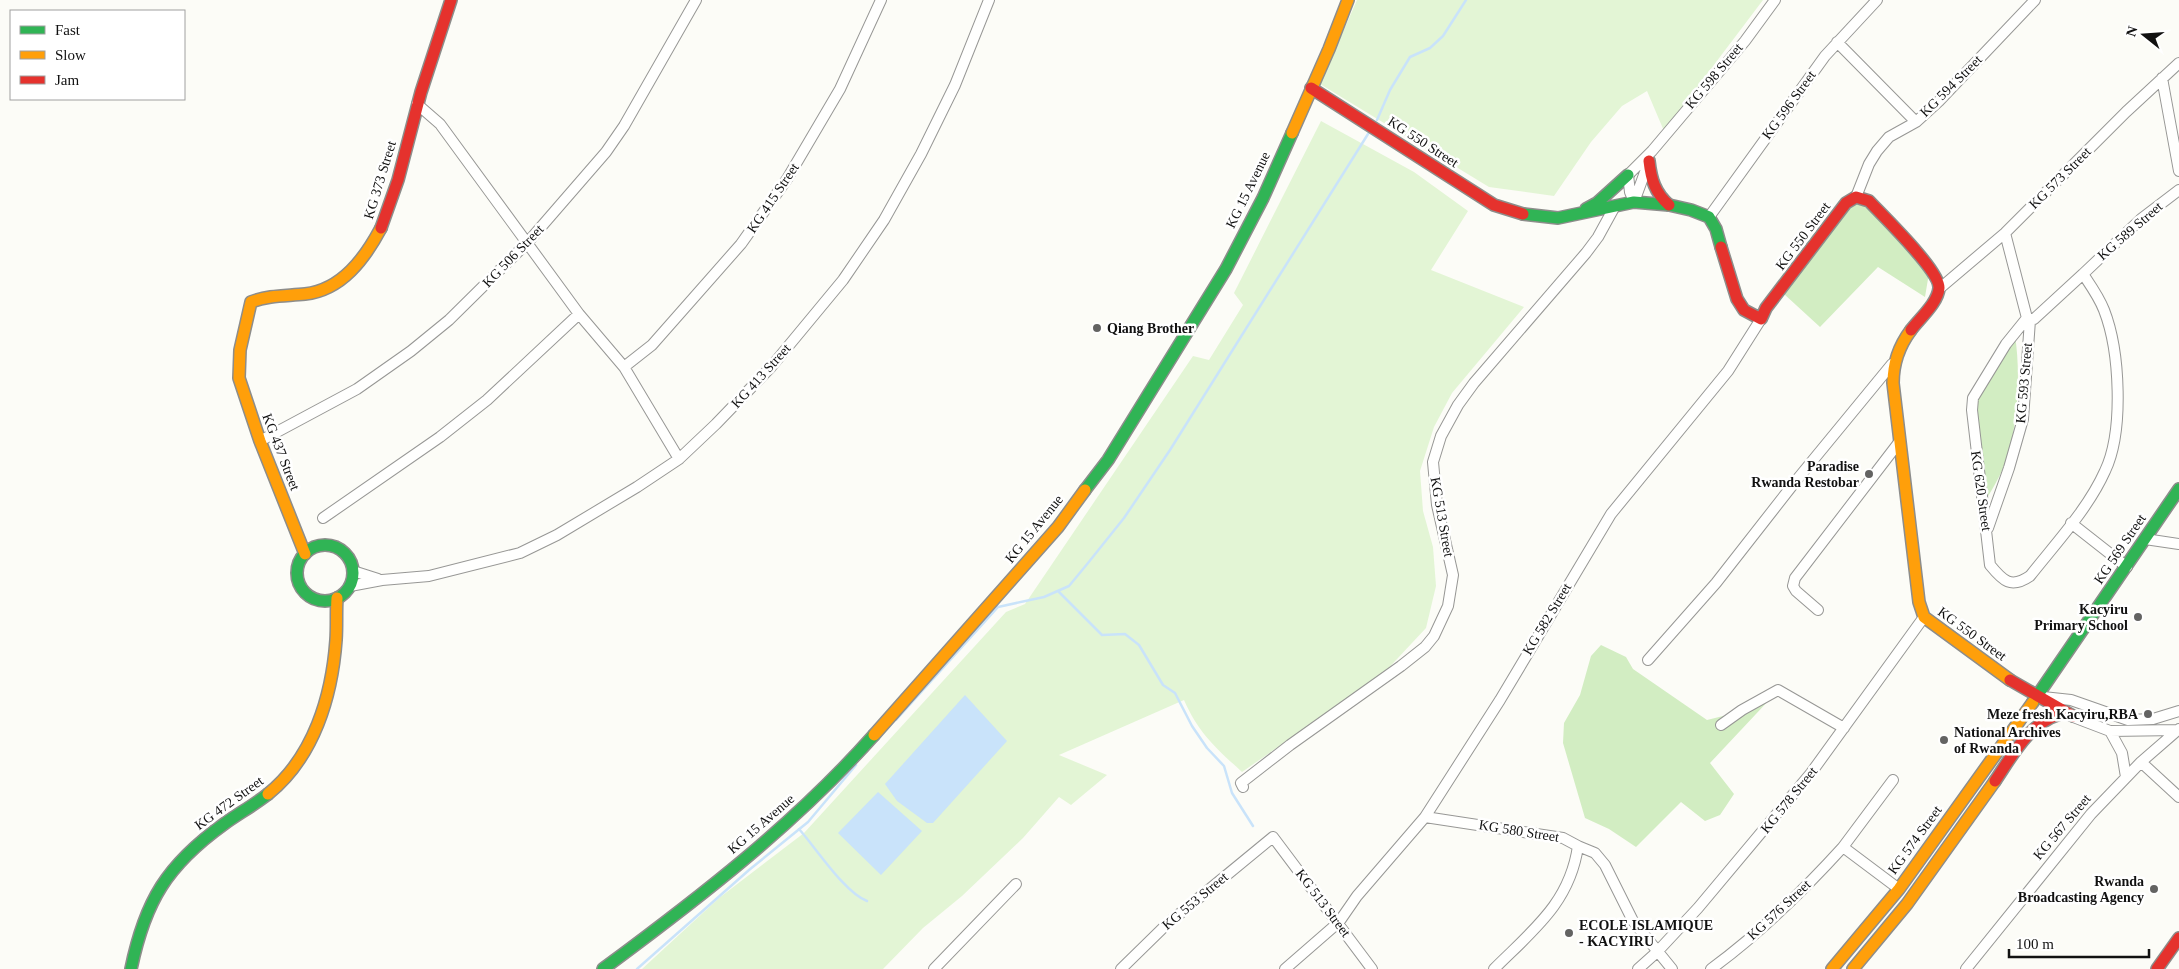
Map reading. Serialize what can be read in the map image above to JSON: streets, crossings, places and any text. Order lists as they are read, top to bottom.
{
  "streets": {
    "main road": [
      "KG 550 Street",
      "KG 373 Street",
      "KG 15 Avenue",
      "KG 437 Street",
      "KG 569 Street",
      "KG 472 Street",
      "KG 574 Street"
    ],
    "street": [
      "KG 598 Street",
      "KG 594 Street",
      "KG 596 Street",
      "KG 573 Street",
      "KG 415 Street",
      "KG 589 Street",
      "KG 506 Street",
      "KG 413 Street",
      "KG 593 Street",
      "KG 620 Street",
      "KG 513 Street",
      "KG 582 Street",
      "KG 578 Street",
      "KG 567 Street",
      "KG 580 Street",
      "KG 553 Street",
      "KG 576 Street"
    ]
  },
  "crossings": [
    ["KG 598 Street", "KG 550 Street"],
    ["KG 594 Street", "KG 550 Street"],
    ["KG 596 Street", "KG 550 Street"],
    ["KG 550 Street", "KG 15 Avenue"],
    ["KG 550 Street", "KG 513 Street"],
    ["KG 550 Street", "KG 569 Street"],
    ["KG 550 Street", "KG 582 Street"],
    ["KG 550 Street", "KG 578 Street"],
    ["KG 573 Street", "KG 593 Street"],
    ["KG 373 Street", "KG 437 Street"],
    ["KG 589 Street", "KG 593 Street"],
    ["KG 589 Street", "KG 620 Street"],
    ["KG 506 Street", "KG 437 Street"],
    ["KG 413 Street", "KG 437 Street"],
    ["KG 413 Street", "KG 472 Street"],
    ["KG 593 Street", "KG 620 Street"],
    ["KG 437 Street", "KG 472 Street"],
    ["KG 513 Street", "KG 582 Street"],
    ["KG 513 Street", "KG 553 Street"],
    ["KG 569 Street", "KG 574 Street"],
    ["KG 582 Street", "KG 580 Street"]
  ],
  "places": [
    "Qiang Brother",
    "Paradise Rwanda Restobar",
    "Kacyiru Primary School",
    "Meze fresh Kacyiru,RBA",
    "National Archives of Rwanda",
    "Rwanda Broadcasting Agency",
    "ECOLE ISLAMIQUE - KACYIRU"
  ],
  "legend": ["Fast", "Slow", "Jam"],
  "scale_bar": "100 m",
  "north": "left"
}
